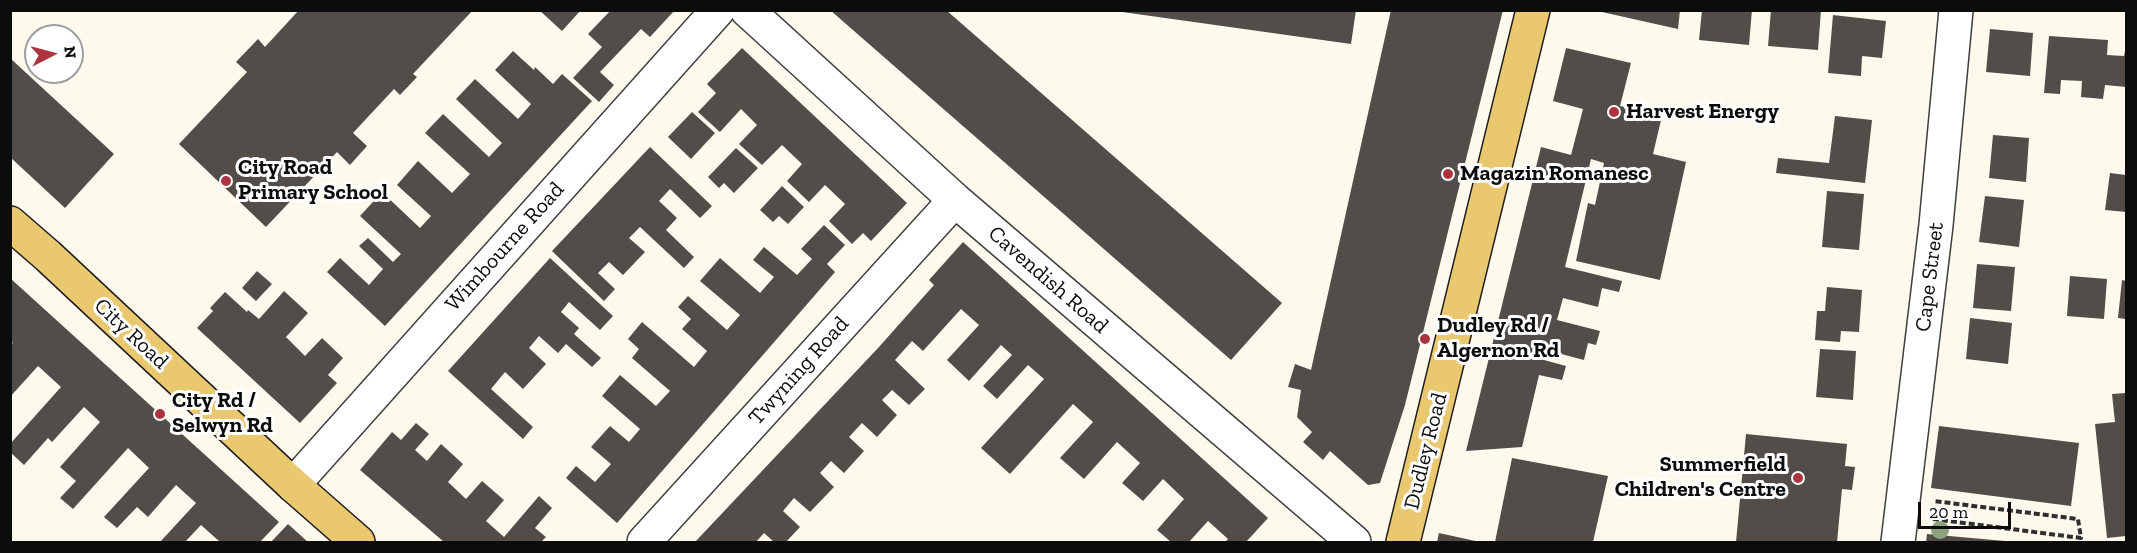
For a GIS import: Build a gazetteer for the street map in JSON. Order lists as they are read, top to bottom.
{
  "streets": {
    "main road": ["City Road", "Dudley Road"],
    "street": [
      "Wimbourne Road",
      "Cape Street",
      "Cavendish Road",
      "Twyning Road"
    ]
  },
  "crossings": [
    ["Wimbourne Road", "City Road"],
    ["Cavendish Road", "Twyning Road"]
  ],
  "places": [
    "Harvest Energy",
    "Magazin Romanesc",
    "City Road Primary School",
    "Dudley Rd / Algernon Rd",
    "City Rd / Selwyn Rd",
    "Summerfield Children's Centre"
  ],
  "scale_bar": "20 m",
  "north": "right"
}
